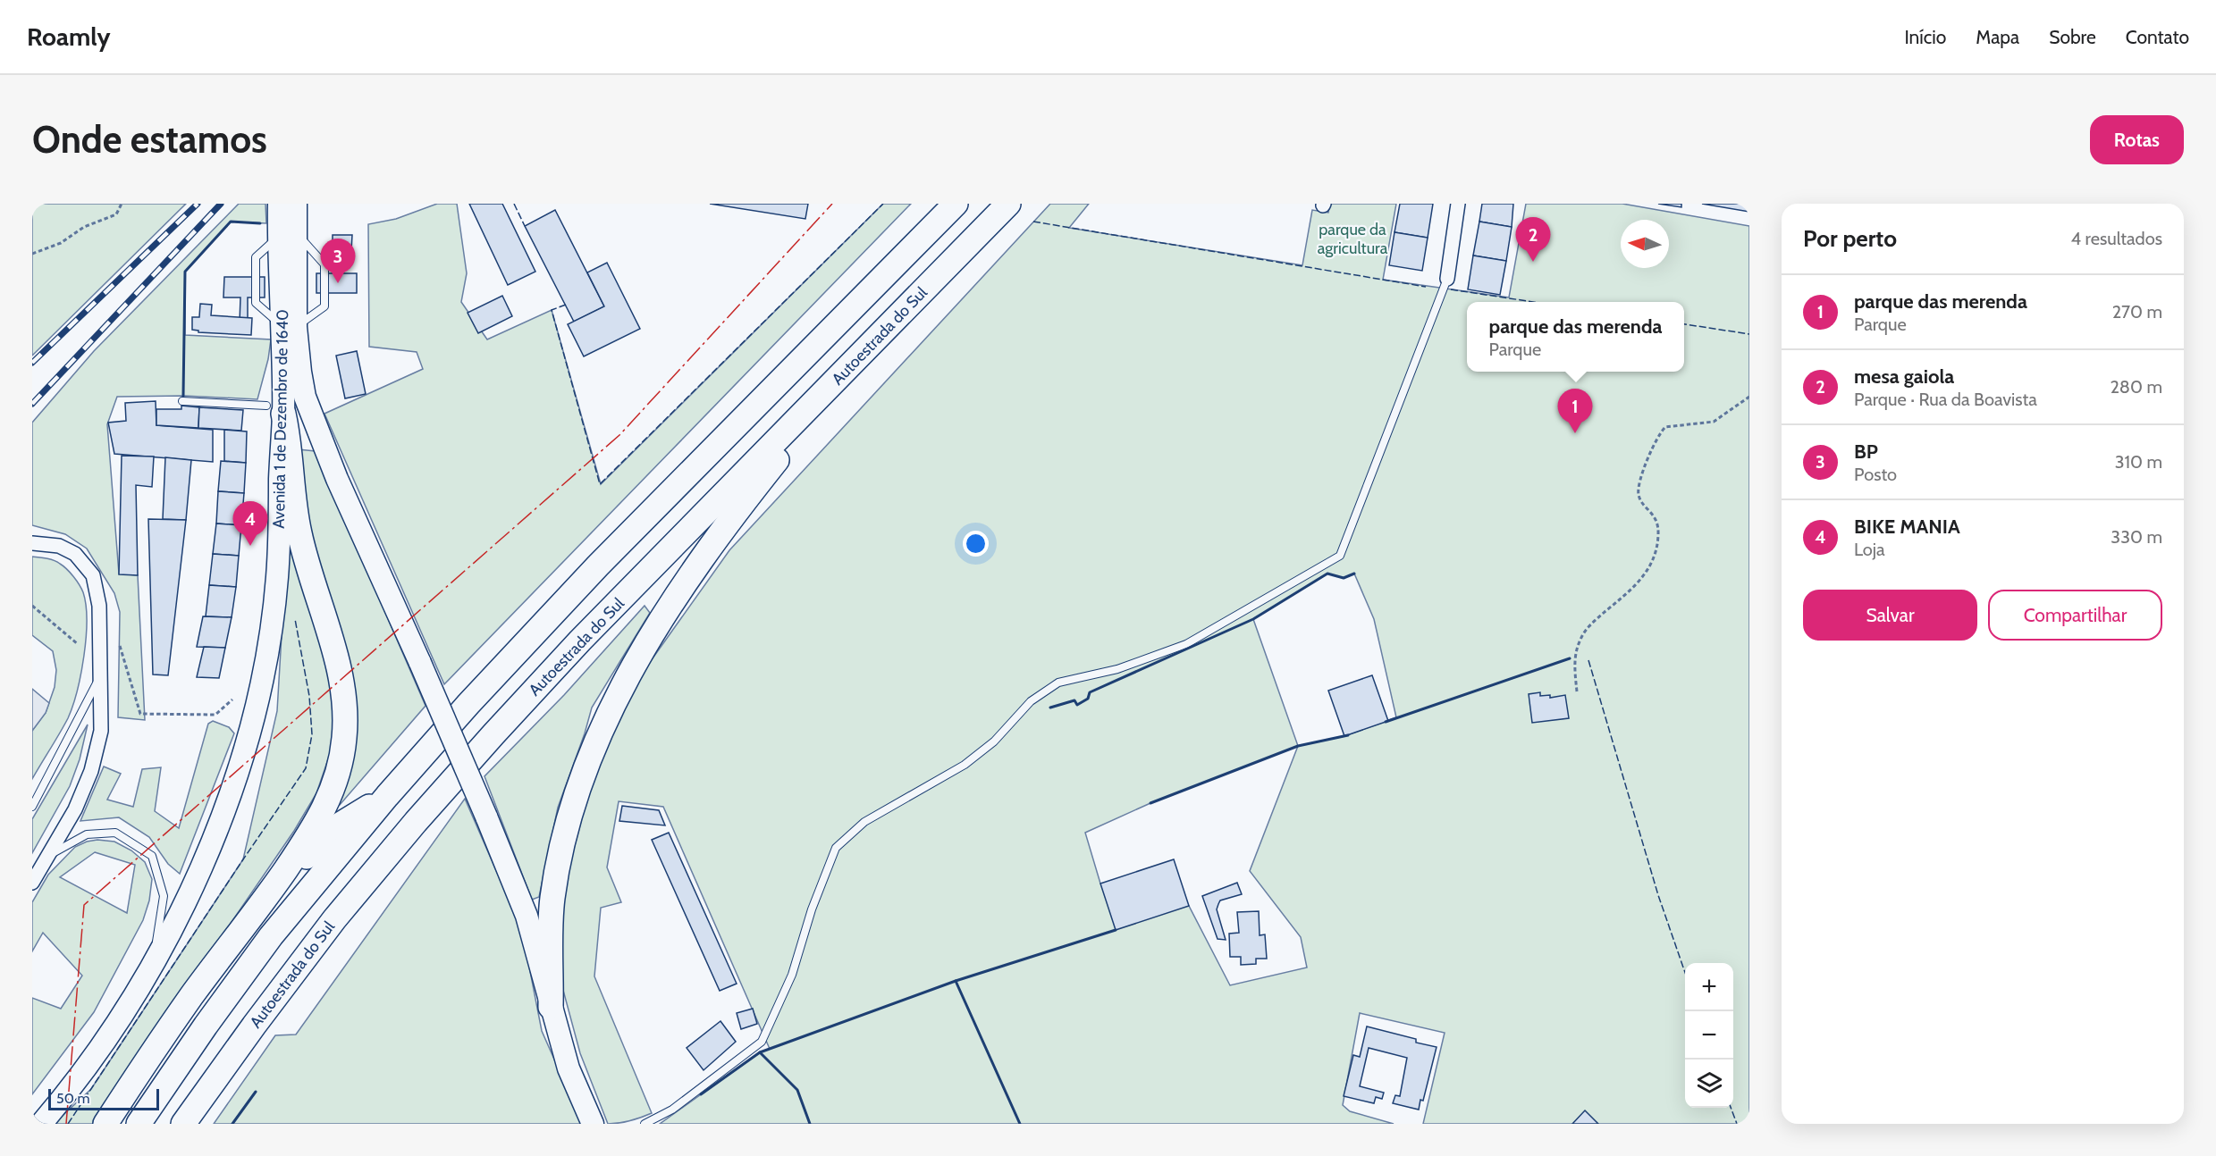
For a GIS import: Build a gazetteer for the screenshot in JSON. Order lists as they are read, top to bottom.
{
  "streets": {
    "highway": ["Autoestrada do Sul"],
    "main road": ["Avenida 1 de Dezembro de 1640"]
  },
  "parks": ["parque da agricultura"],
  "scale_bar": "50 m",
  "north": "left",
  "page": {
    "header": "Roamly",
    "nav": [
      "Início",
      "Mapa",
      "Sobre",
      "Contato"
    ],
    "buttons": [
      "Rotas",
      ["Salvar", "Compartilhar"]
    ],
    "title": "Onde estamos",
    "heading": ["Por perto", "4 resultados"],
    "pins": [
      "2",
      "3",
      "1",
      "4"
    ],
    "list": [
      {
        "mark": "1",
        "name": "parque das merenda",
        "note": "Parque",
        "value": "270 m"
      },
      {
        "mark": "2",
        "name": "mesa gaiola",
        "note": "Parque · Rua da Boavista",
        "value": "280 m"
      },
      {
        "mark": "3",
        "name": "BP",
        "note": "Posto",
        "value": "310 m"
      },
      {
        "mark": "4",
        "name": "BIKE MANIA",
        "note": "Loja",
        "value": "330 m"
      }
    ],
    "popup": ["parque das merenda", "Parque"],
    "map_buttons": ["+", "−"],
    "scale": "50 m"
  }
}
